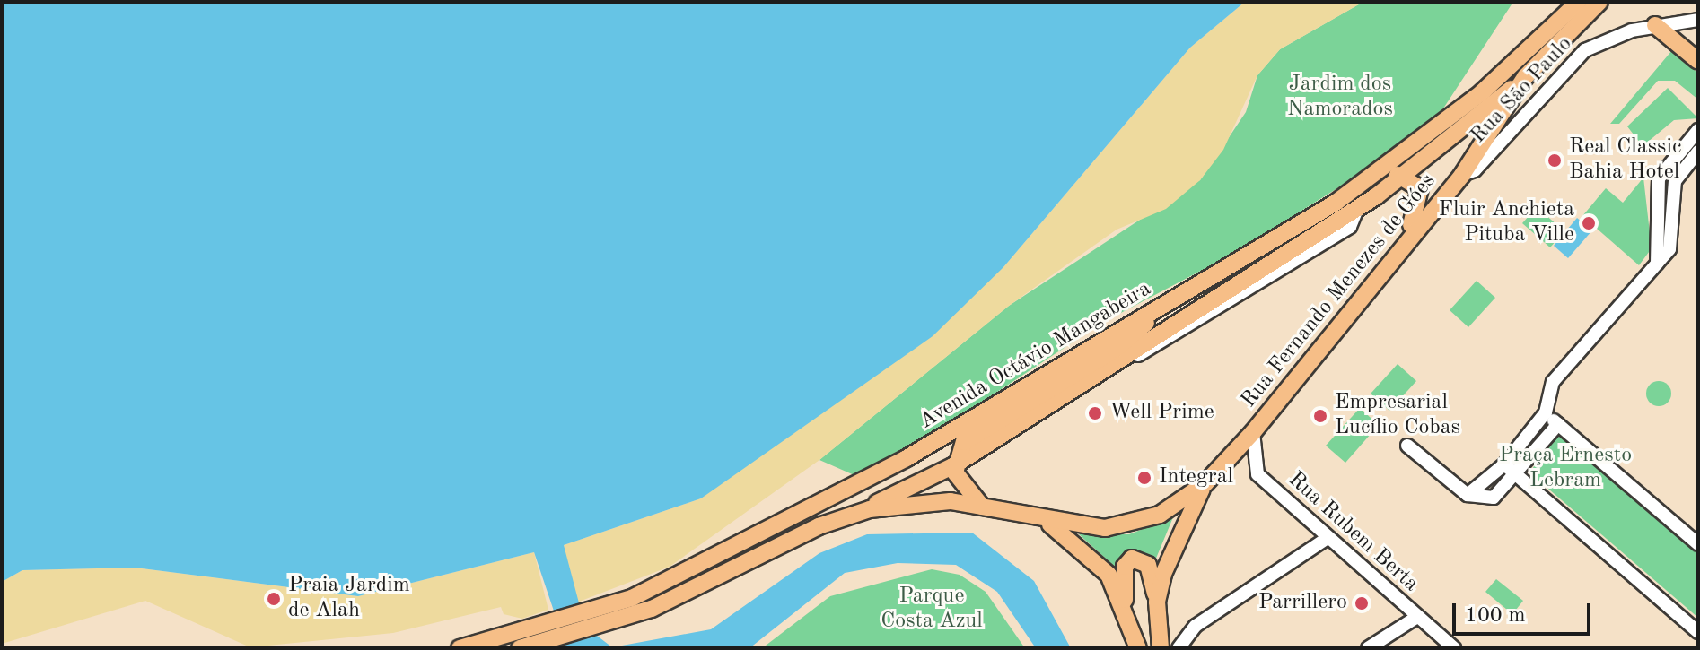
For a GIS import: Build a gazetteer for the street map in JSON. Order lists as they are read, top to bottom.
{
  "streets": {
    "main road": ["Rua Fernando Menezes de Góes", "Avenida Octávio Mangabeira"],
    "street": ["Rua São Paulo", "Rua Rubem Berta"]
  },
  "crossings": [
    ["Rua São Paulo", "Rua Fernando Menezes de Góes"],
    ["Rua Fernando Menezes de Góes", "Avenida Octávio Mangabeira"],
    ["Rua Fernando Menezes de Góes", "Rua Rubem Berta"]
  ],
  "parks": ["Jardim dos Namorados", "Praça Ernesto Lebram", "Parque Costa Azul"],
  "places": [
    "Real Classic Bahia Hotel",
    "Fluir Anchieta Pituba Ville",
    "Well Prime",
    "Empresarial Lucílio Cobas",
    "Integral",
    "Praia Jardim de Alah",
    "Parrillero"
  ],
  "scale_bar": "100 m"
}
